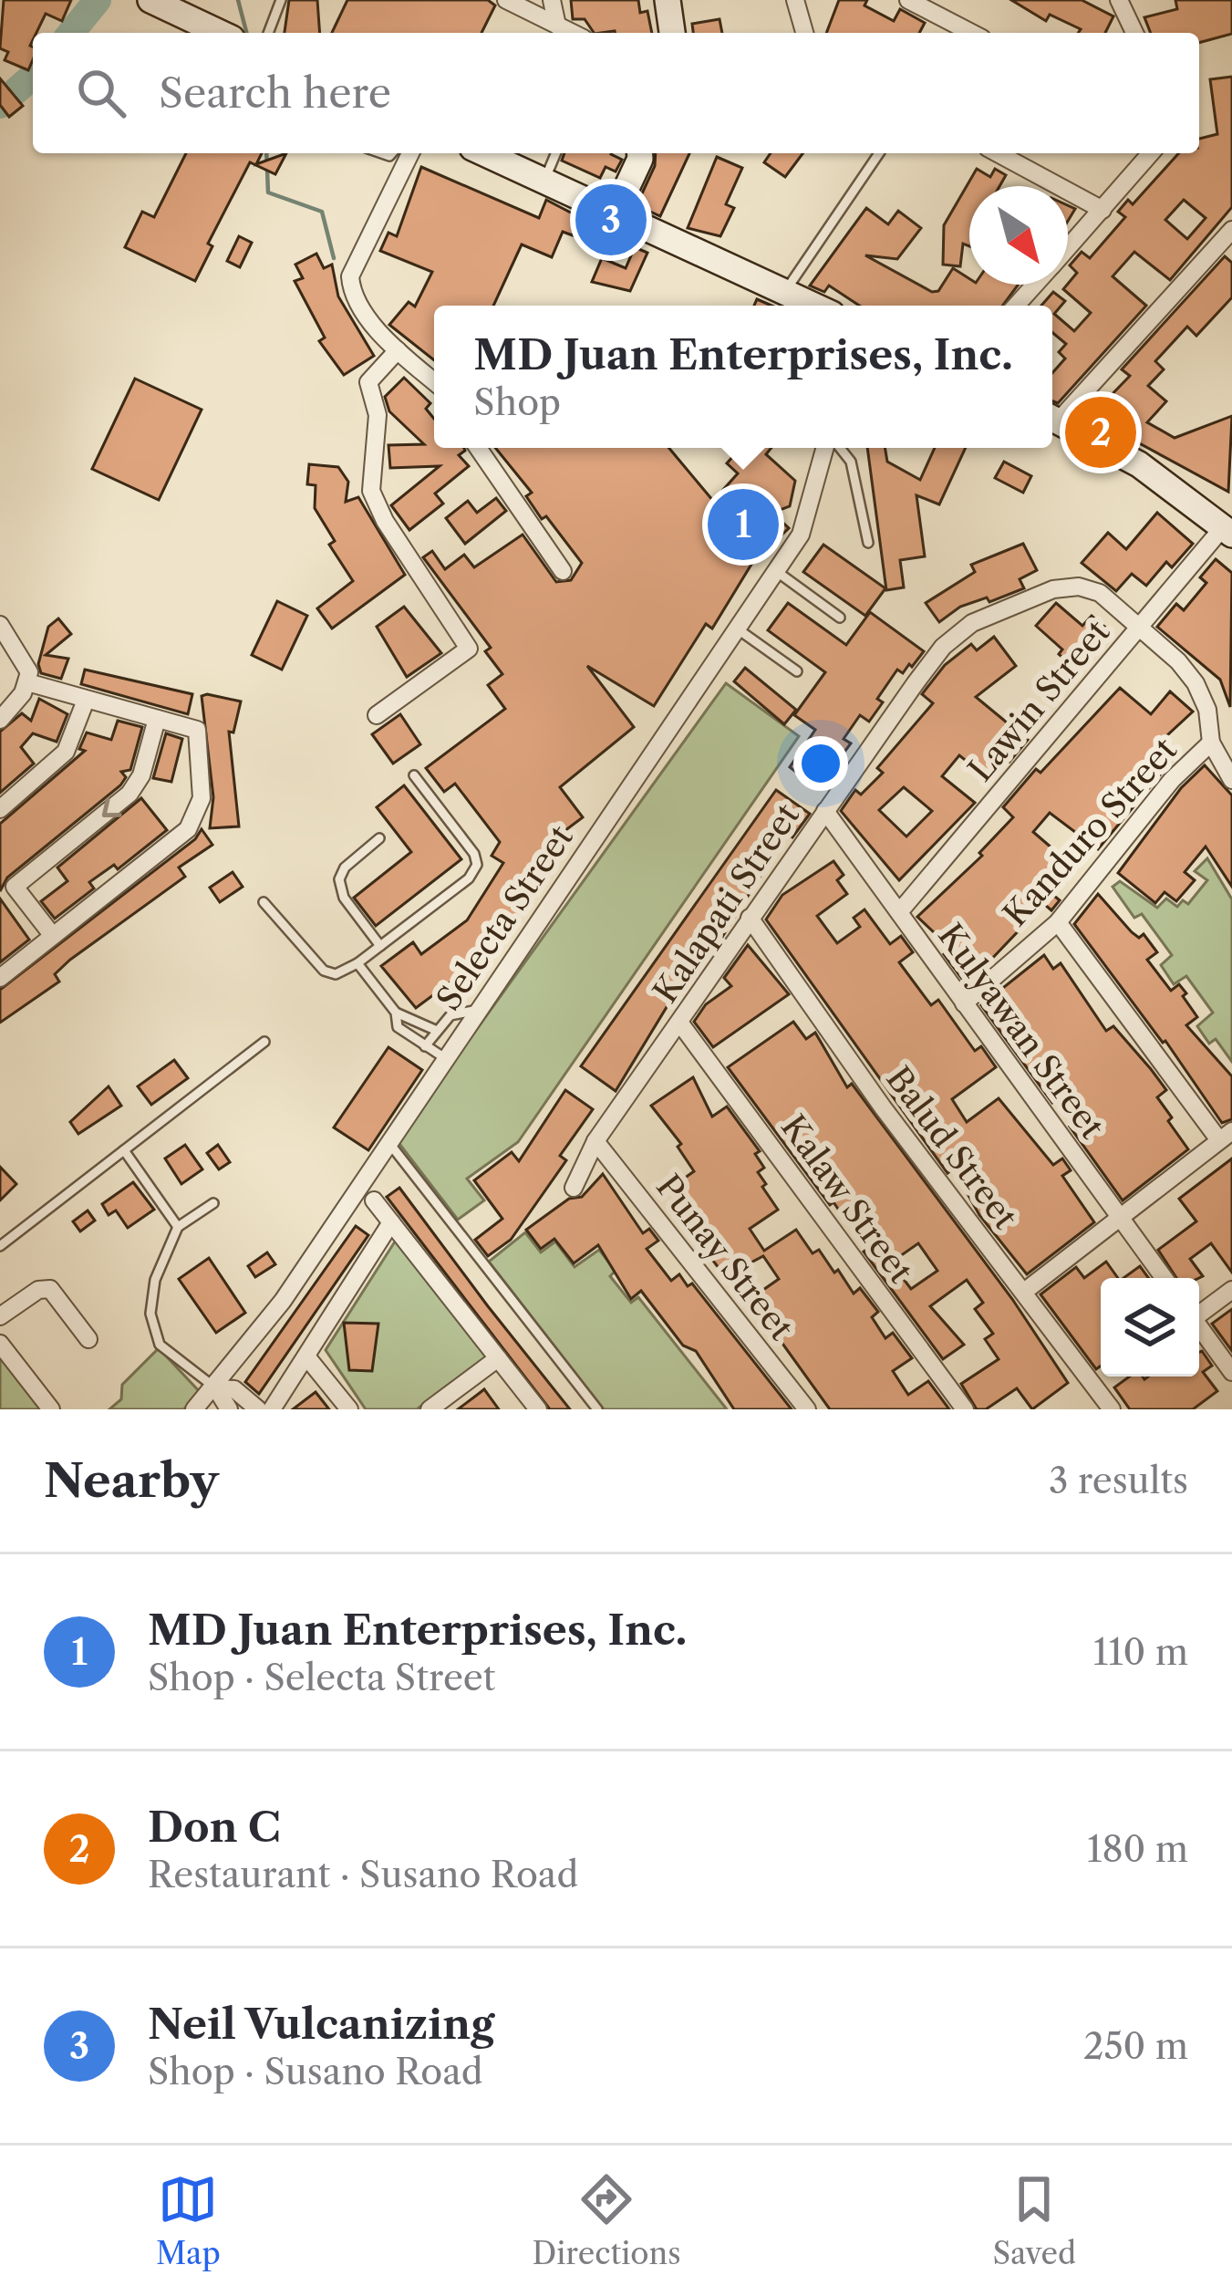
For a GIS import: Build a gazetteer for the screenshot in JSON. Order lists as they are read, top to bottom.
{
  "streets": {
    "street": [
      "Lawin Street",
      "Kanduro Street",
      "Kalapati Street",
      "Selecta Street",
      "Kulyawan Street",
      "Balud Street",
      "Kalaw Street",
      "Punay Street"
    ]
  },
  "crossings": [
    ["Lawin Street", "Kalapati Street"],
    ["Lawin Street", "Kulyawan Street"],
    ["Kanduro Street", "Kulyawan Street"],
    ["Kalapati Street", "Kulyawan Street"],
    ["Kalapati Street", "Balud Street"],
    ["Kalapati Street", "Kalaw Street"],
    ["Kalapati Street", "Punay Street"]
  ],
  "north": "bottom right",
  "page": {
    "search": "Search here",
    "pins": ["3", "2", "1"],
    "popup": ["MD Juan Enterprises, Inc.", "Shop"],
    "heading": ["Nearby", "3 results"],
    "list": [
      {
        "mark": "1",
        "name": "MD Juan Enterprises, Inc.",
        "note": "Shop · Selecta Street",
        "value": "110 m"
      },
      {
        "mark": "2",
        "name": "Don C",
        "note": "Restaurant · Susano Road",
        "value": "180 m"
      },
      {
        "mark": "3",
        "name": "Neil Vulcanizing",
        "note": "Shop · Susano Road",
        "value": "250 m"
      }
    ],
    "nav": ["Map", "Directions", "Saved"]
  }
}
